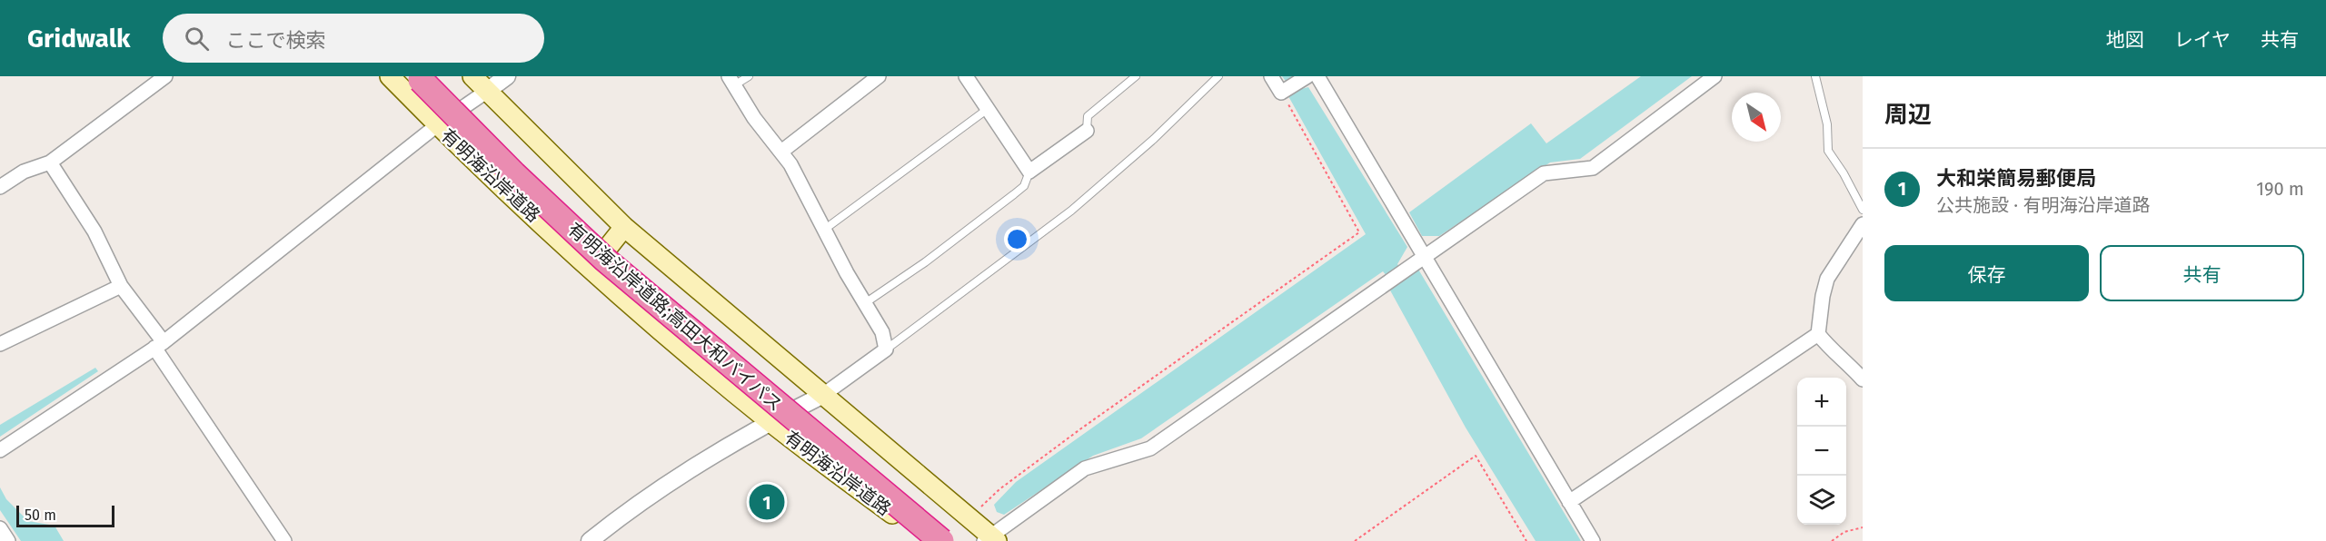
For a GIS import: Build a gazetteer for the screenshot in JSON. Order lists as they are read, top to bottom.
{
  "streets": {
    "highway": ["有明海沿岸道路;高田大和バイパス"],
    "main road": ["有明海沿岸道路"]
  },
  "scale_bar": "50 m",
  "north": "bottom right",
  "page": {
    "header": "Gridwalk",
    "search": "ここで検索",
    "nav": ["地図", "レイヤ", "共有"],
    "heading": "周辺",
    "list": [
      {
        "mark": "1",
        "name": "大和栄簡易郵便局",
        "note": "公共施設 · 有明海沿岸道路",
        "value": "190 m"
      }
    ],
    "buttons": ["保存", "共有"],
    "map_buttons": ["+", "−"],
    "pins": "1",
    "scale": "50 m"
  }
}
